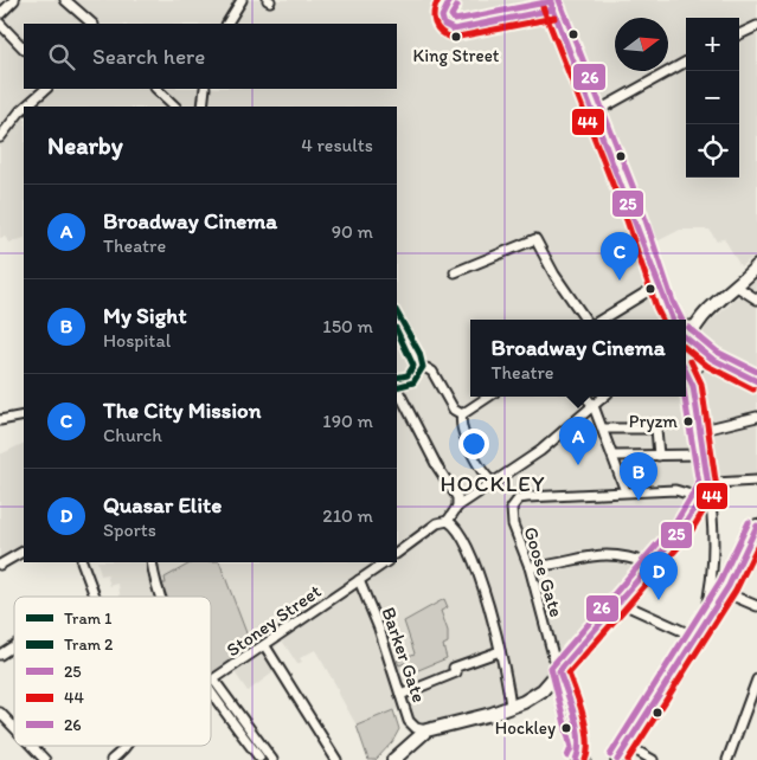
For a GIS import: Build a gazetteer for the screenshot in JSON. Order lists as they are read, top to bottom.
{
  "streets": {
    "street": ["Goose Gate", "Stoney Street", "Barker Gate"]
  },
  "crossings": [
    ["Stoney Street", "Barker Gate"]
  ],
  "districts": ["HOCKLEY"],
  "places": ["King Street", "Pryzm", "Hockley"],
  "lines": [
    "transit line 25",
    "transit line 44",
    "transit line 26",
    "tram line 1",
    "tram line 2"
  ],
  "legend": [
    "Tram 1",
    "Tram 2",
    "25",
    "44",
    "26"
  ],
  "north": "right",
  "page": {
    "map_buttons": ["+", "−"],
    "search": "Search here",
    "heading": ["Nearby", "4 results"],
    "list": [
      {
        "mark": "A",
        "name": "Broadway Cinema",
        "note": "Theatre",
        "value": "90 m"
      },
      {
        "mark": "B",
        "name": "My Sight",
        "note": "Hospital",
        "value": "150 m"
      },
      {
        "mark": "C",
        "name": "The City Mission",
        "note": "Church",
        "value": "190 m"
      },
      {
        "mark": "D",
        "name": "Quasar Elite",
        "note": "Sports",
        "value": "210 m"
      }
    ],
    "pins": [
      "C",
      "A",
      "B",
      "D"
    ],
    "popup": ["Broadway Cinema", "Theatre"]
  }
}
